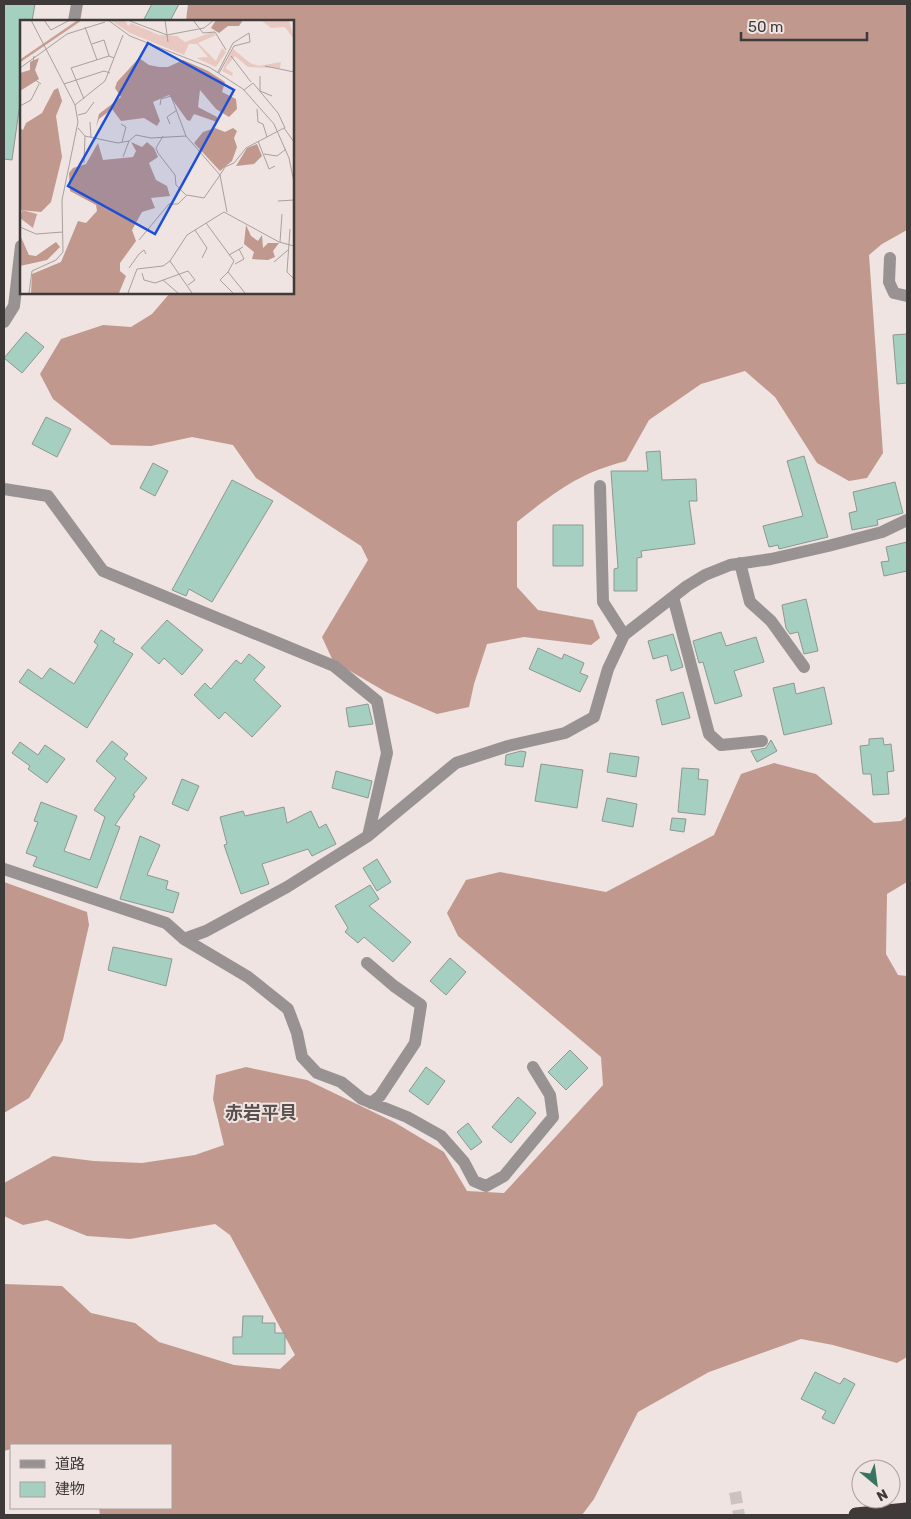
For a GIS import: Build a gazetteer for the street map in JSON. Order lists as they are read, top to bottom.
{
  "districts": ["赤岩平貝"],
  "legend": ["道路", "建物"],
  "scale_bar": "50 m",
  "north": "bottom right"
}
